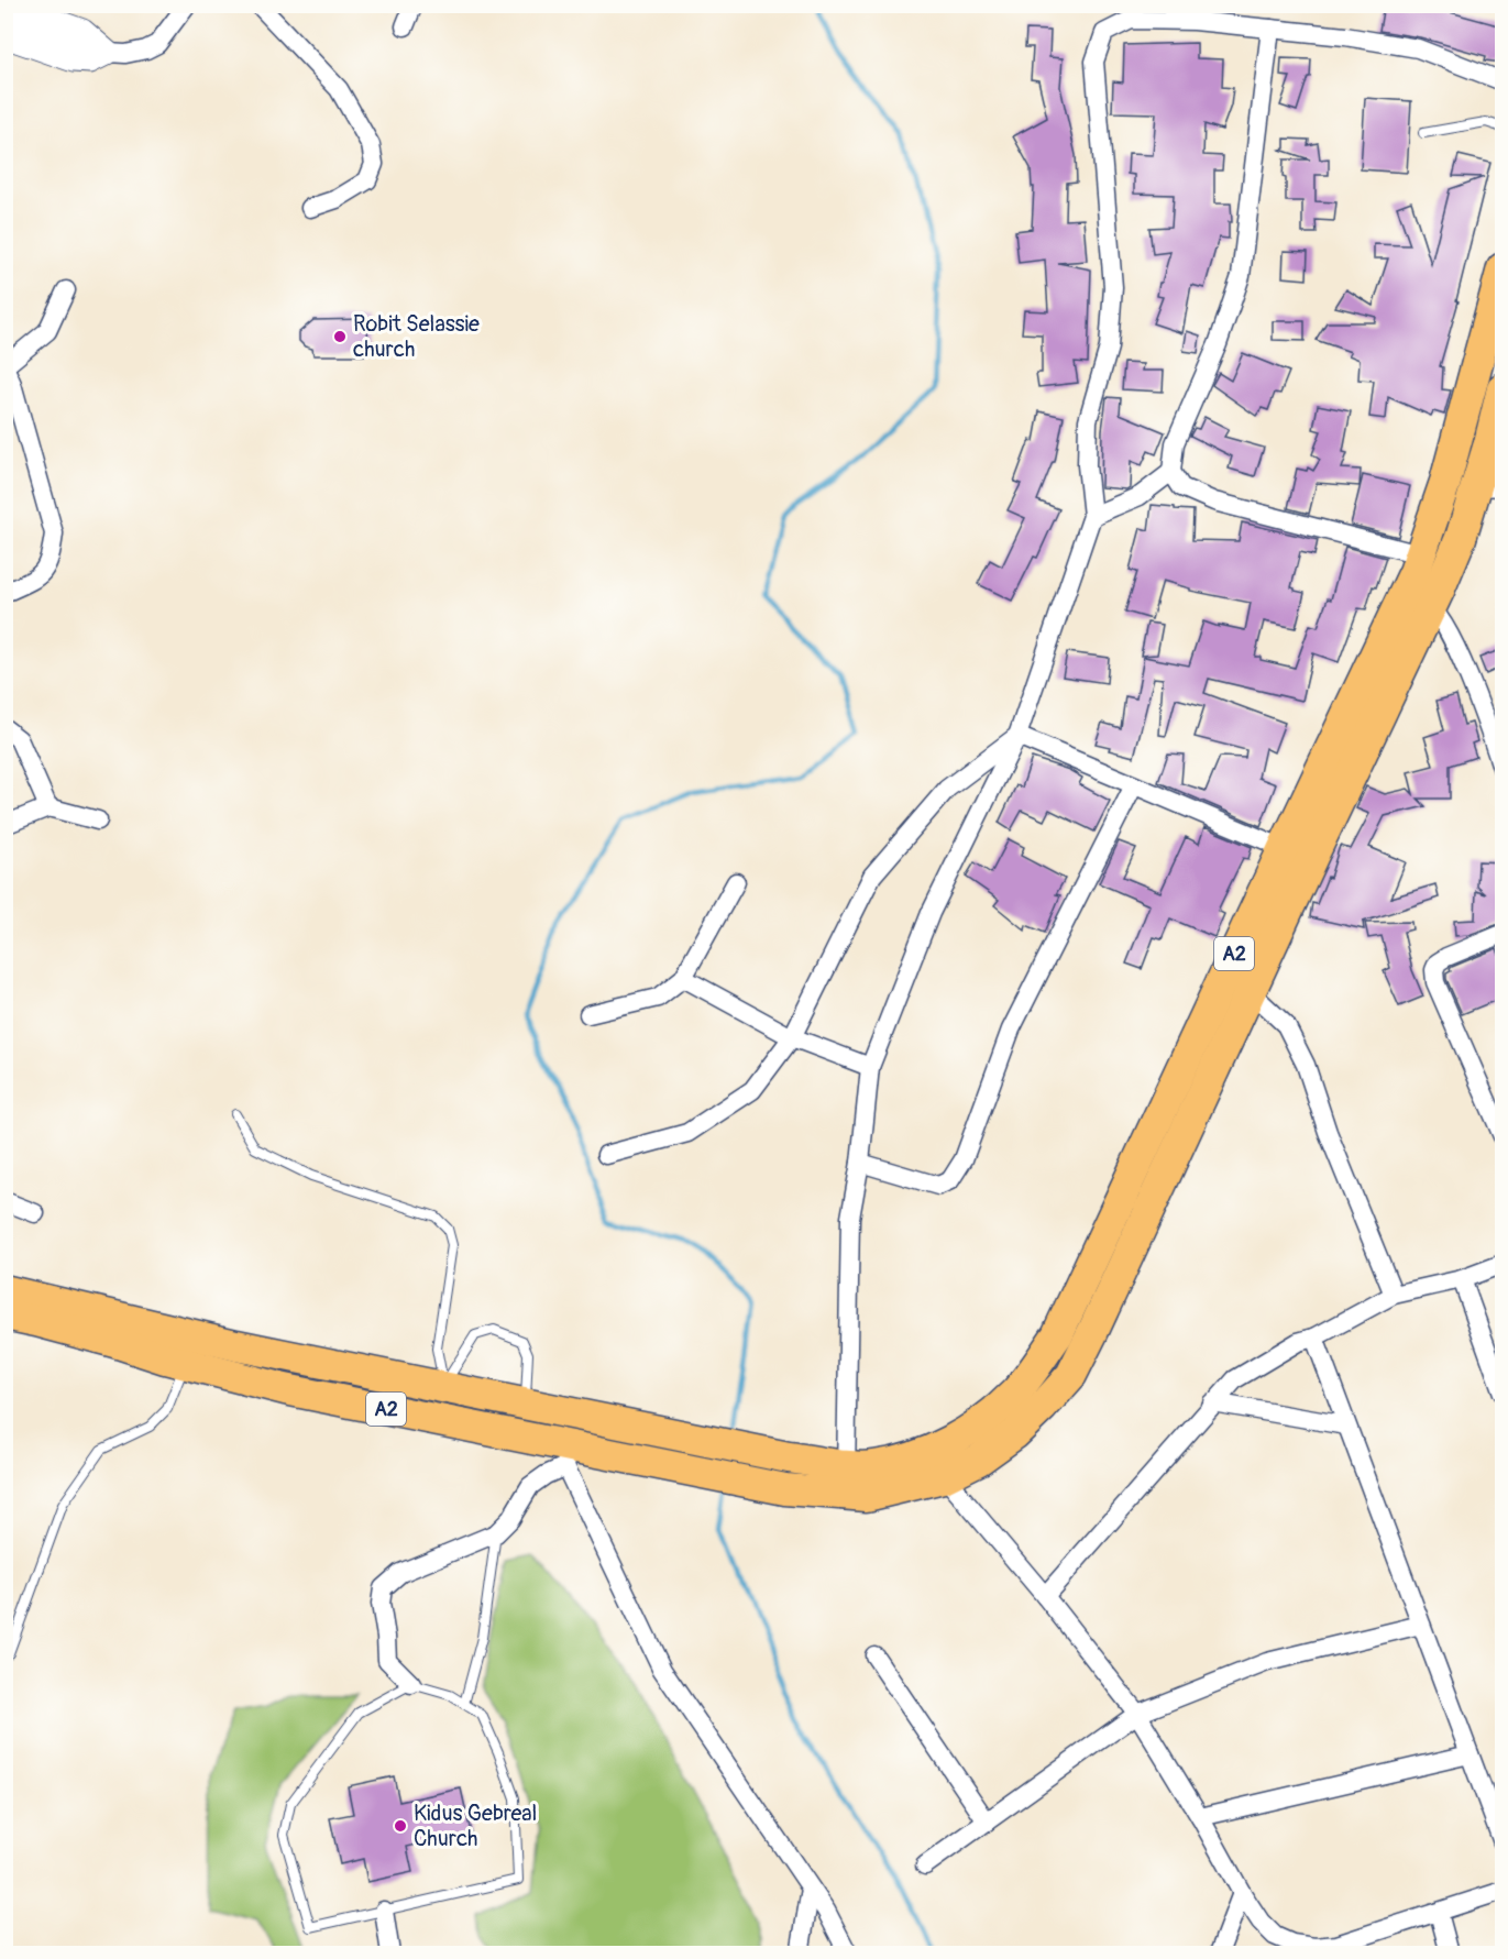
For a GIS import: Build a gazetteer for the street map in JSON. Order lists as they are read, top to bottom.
{
  "streets": {
    "highway": ["A2"]
  },
  "places": ["Robit Selassie church", "Kidus Gebreal Church"]
}
